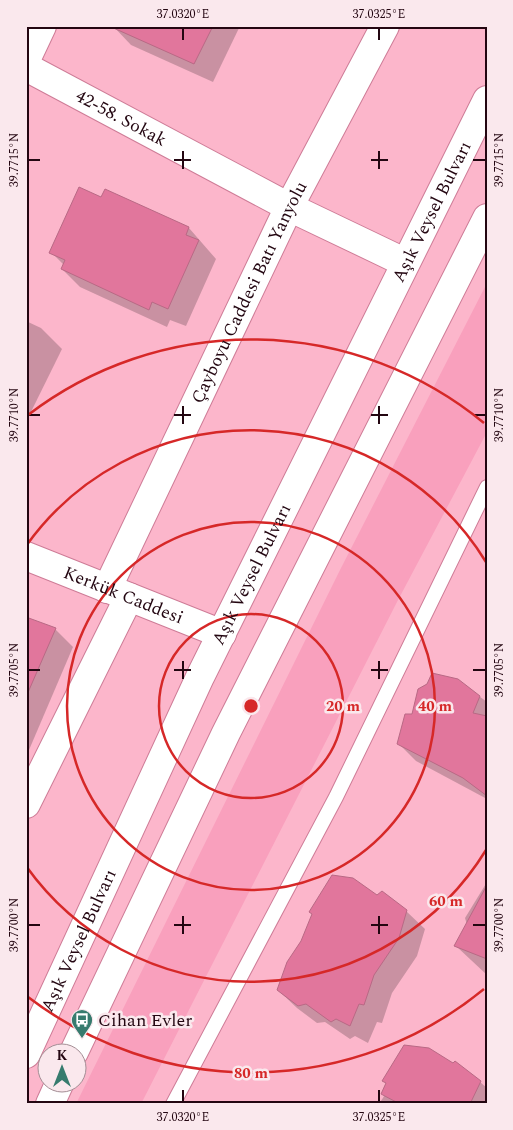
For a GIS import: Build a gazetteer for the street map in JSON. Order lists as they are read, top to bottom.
{
  "streets": {
    "street": [
      "42-58. Sokak",
      "Aşık Veysel Bulvarı",
      "Çayboyu Caddesi Batı Yanyolu",
      "Kerkük Caddesi"
    ]
  },
  "crossings": [
    ["42-58. Sokak", "Aşık Veysel Bulvarı"],
    ["42-58. Sokak", "Çayboyu Caddesi Batı Yanyolu"],
    ["Aşık Veysel Bulvarı", "Kerkük Caddesi"],
    ["Çayboyu Caddesi Batı Yanyolu", "Kerkük Caddesi"]
  ],
  "places": {
    "bus stop": ["Cihan Evler"]
  },
  "north": "top",
  "coordinates": [
    "37.0320°E",
    "37.0325°E",
    "39.7715°N",
    "39.7710°N",
    "39.7705°N",
    "39.7700°N"
  ],
  "rings": [
    "20 m",
    "40 m",
    "60 m",
    "80 m"
  ]
}
